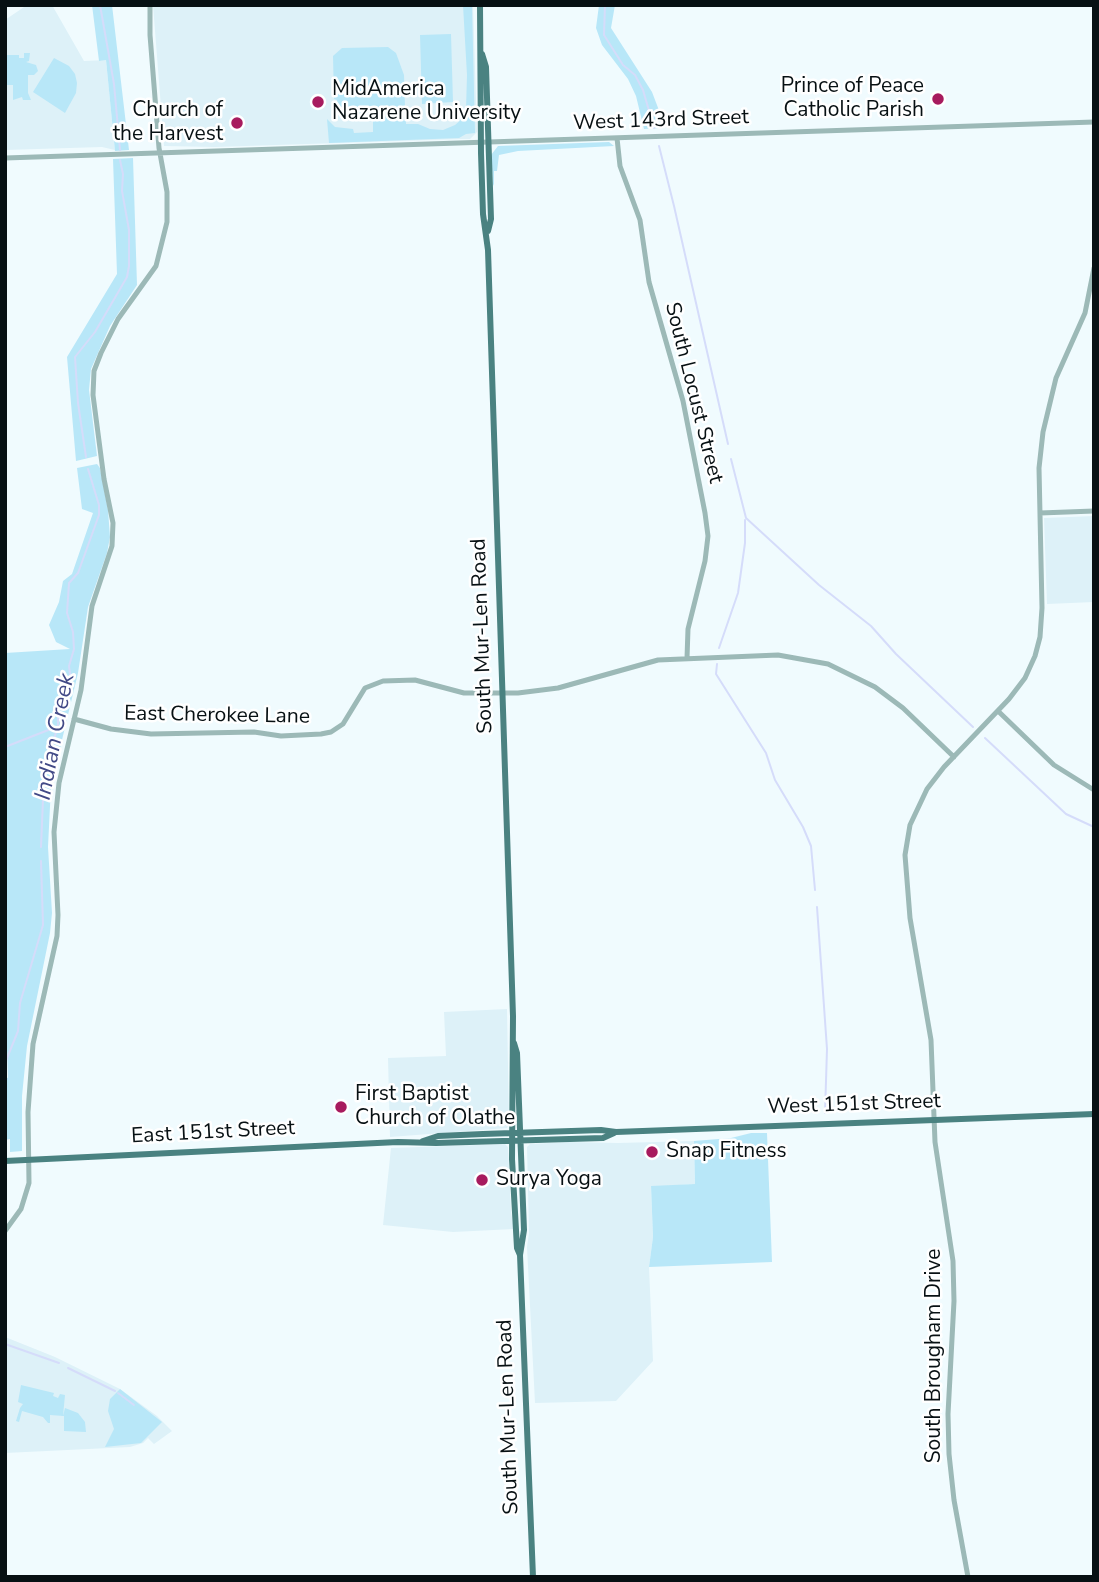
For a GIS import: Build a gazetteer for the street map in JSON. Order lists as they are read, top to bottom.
{
  "streets": {
    "main road": ["South Mur-Len Road", "West 151st Street", "East 151st Street"],
    "street": [
      "West 143rd Street",
      "South Locust Street",
      "East Cherokee Lane",
      "South Brougham Drive"
    ]
  },
  "crossings": [
    ["West 143rd Street", "South Locust Street"],
    ["West 143rd Street", "South Mur-Len Road"],
    ["South Locust Street", "East Cherokee Lane"],
    ["South Mur-Len Road", "East Cherokee Lane"],
    ["South Mur-Len Road", "West 151st Street"],
    ["South Mur-Len Road", "East 151st Street"],
    ["East Cherokee Lane", "South Brougham Drive"],
    ["West 151st Street", "East 151st Street"],
    ["West 151st Street", "South Brougham Drive"]
  ],
  "water": ["Indian Creek"],
  "places": [
    "Prince of Peace Catholic Parish",
    "MidAmerica Nazarene University",
    "Church of the Harvest",
    "First Baptist Church of Olathe",
    "Snap Fitness",
    "Surya Yoga"
  ]
}
